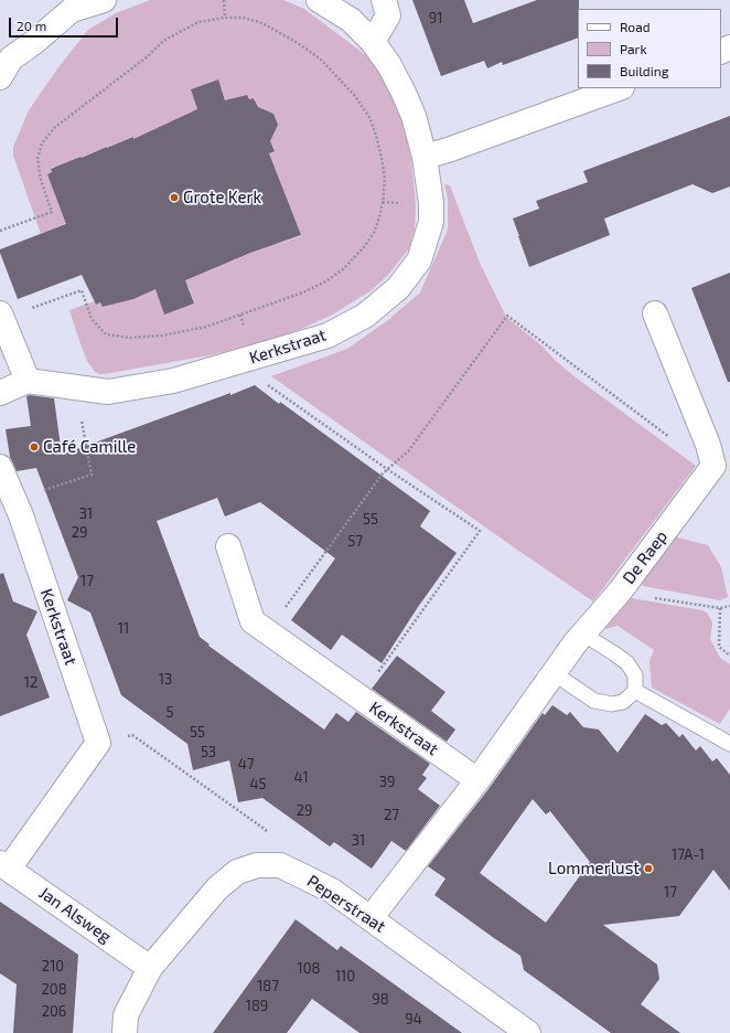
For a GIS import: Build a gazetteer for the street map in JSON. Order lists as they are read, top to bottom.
{
  "streets": {
    "street": [
      "Kerkstraat",
      "De Raep",
      "Peperstraat",
      "Jan Alsweg"
    ]
  },
  "crossings": [
    ["Kerkstraat", "De Raep"],
    ["Peperstraat", "Jan Alsweg"]
  ],
  "places": ["Grote Kerk", "Café Camille", "Lommerlust"],
  "house_numbers": [
    "91",
    "31",
    "55",
    "29",
    "57",
    "17",
    "11",
    "13",
    "12",
    "5",
    "55",
    "53",
    "47",
    "41",
    "39",
    "45",
    "29",
    "27",
    "31",
    "17A-1",
    "17",
    "210",
    "108",
    "110",
    "187",
    "208",
    "98",
    "189",
    "206",
    "94"
  ],
  "legend": ["Road", "Park", "Building"],
  "scale_bar": "20 m"
}
